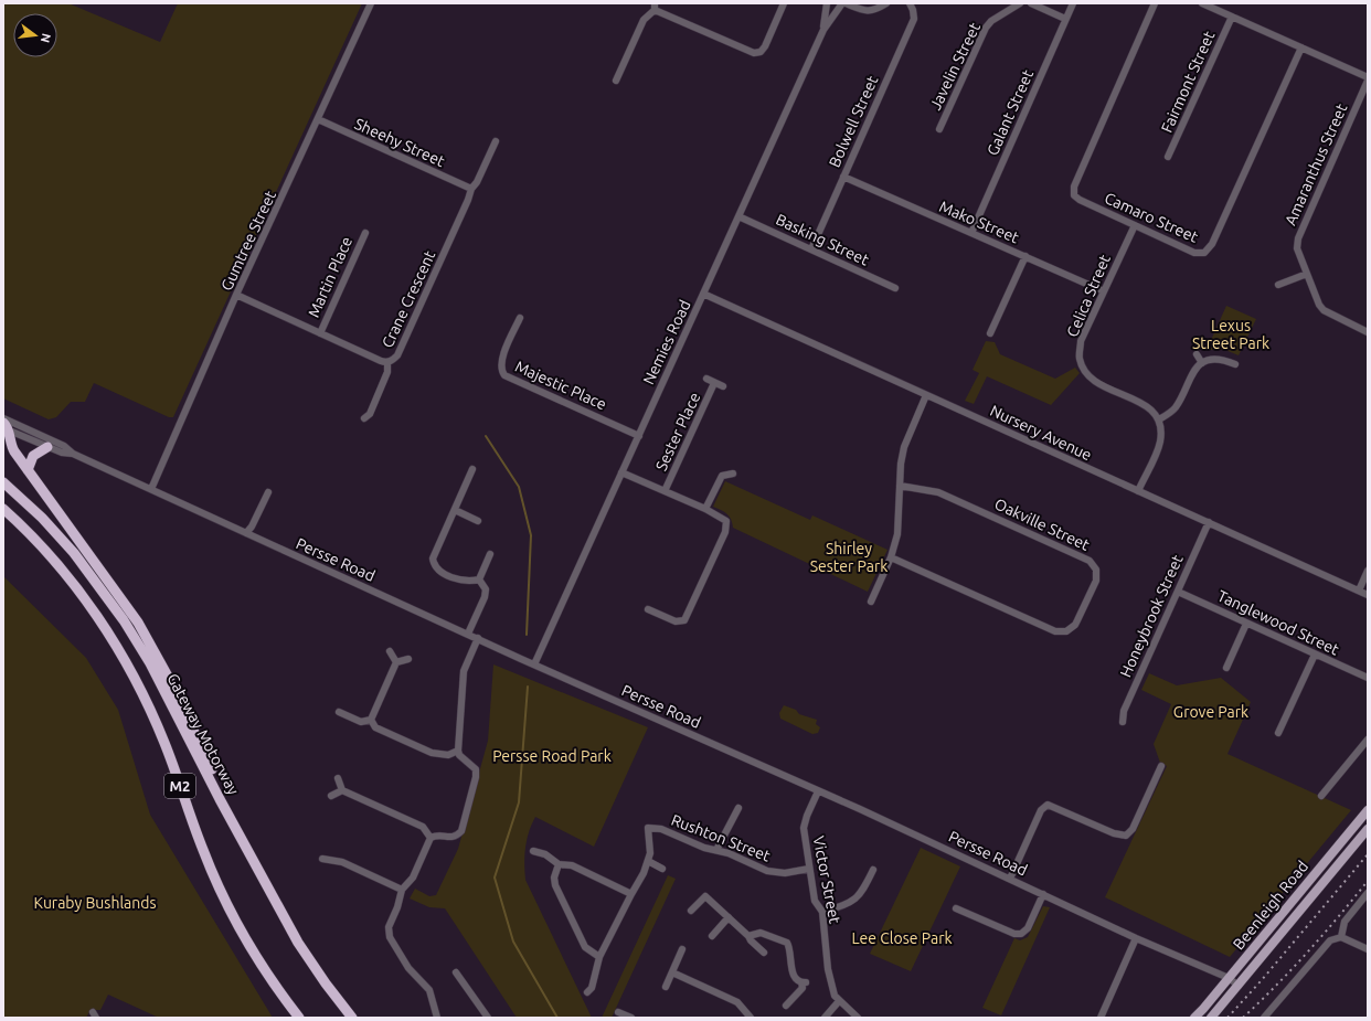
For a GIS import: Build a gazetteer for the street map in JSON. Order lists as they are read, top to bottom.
{
  "streets": {
    "highway": ["Gateway Motorway", "M2"],
    "main road": ["Beenleigh Road"],
    "street": [
      "Javelin Street",
      "Fairmont Street",
      "Galant Street",
      "Bolwell Street",
      "Sheehy Street",
      "Amaranthus Street",
      "Camaro Street",
      "Mako Street",
      "Basking Street",
      "Gumtree Street",
      "Martin Place",
      "Celica Street",
      "Crane Crescent",
      "Nemies Road",
      "Majestic Place",
      "Sester Place",
      "Nursery Avenue",
      "Oakville Street",
      "Persse Road",
      "Honeybrook Street",
      "Tanglewood Street",
      "Rushton Street",
      "Victor Street"
    ]
  },
  "crossings": [
    ["Galant Street", "Mako Street"],
    ["Bolwell Street", "Mako Street"],
    ["Bolwell Street", "Basking Street"],
    ["Sheehy Street", "Gumtree Street"],
    ["Sheehy Street", "Crane Crescent"],
    ["Camaro Street", "Celica Street"],
    ["Mako Street", "Celica Street"],
    ["Basking Street", "Nemies Road"],
    ["Gumtree Street", "Crane Crescent"],
    ["Gumtree Street", "Persse Road"],
    ["Martin Place", "Crane Crescent"],
    ["Nemies Road", "Majestic Place"],
    ["Nemies Road", "Nursery Avenue"],
    ["Nemies Road", "Persse Road"],
    ["Nursery Avenue", "Honeybrook Street"],
    ["Persse Road", "Victor Street"],
    ["Persse Road", "Beenleigh Road"],
    ["Honeybrook Street", "Tanglewood Street"],
    ["Rushton Street", "Victor Street"]
  ],
  "parks": [
    "Lexus Street Park",
    "Shirley Sester Park",
    "Grove Park",
    "Persse Road Park",
    "Kuraby Bushlands",
    "Lee Close Park"
  ],
  "north": "right"
}
